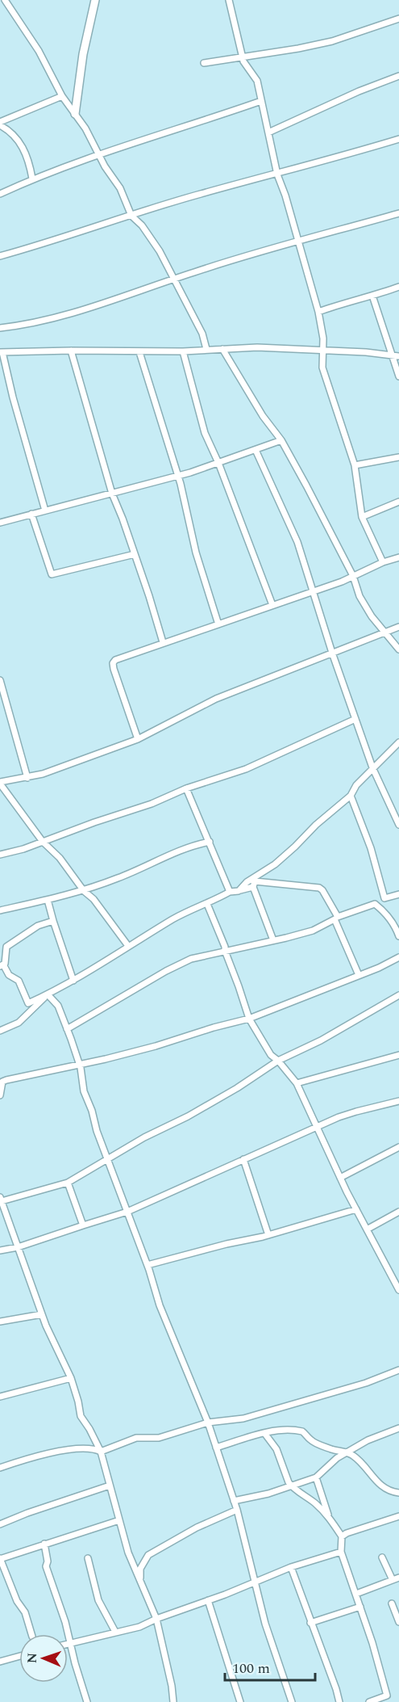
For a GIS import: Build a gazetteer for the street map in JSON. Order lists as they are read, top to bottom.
{
  "scale_bar": "100 m",
  "north": "left"
}
